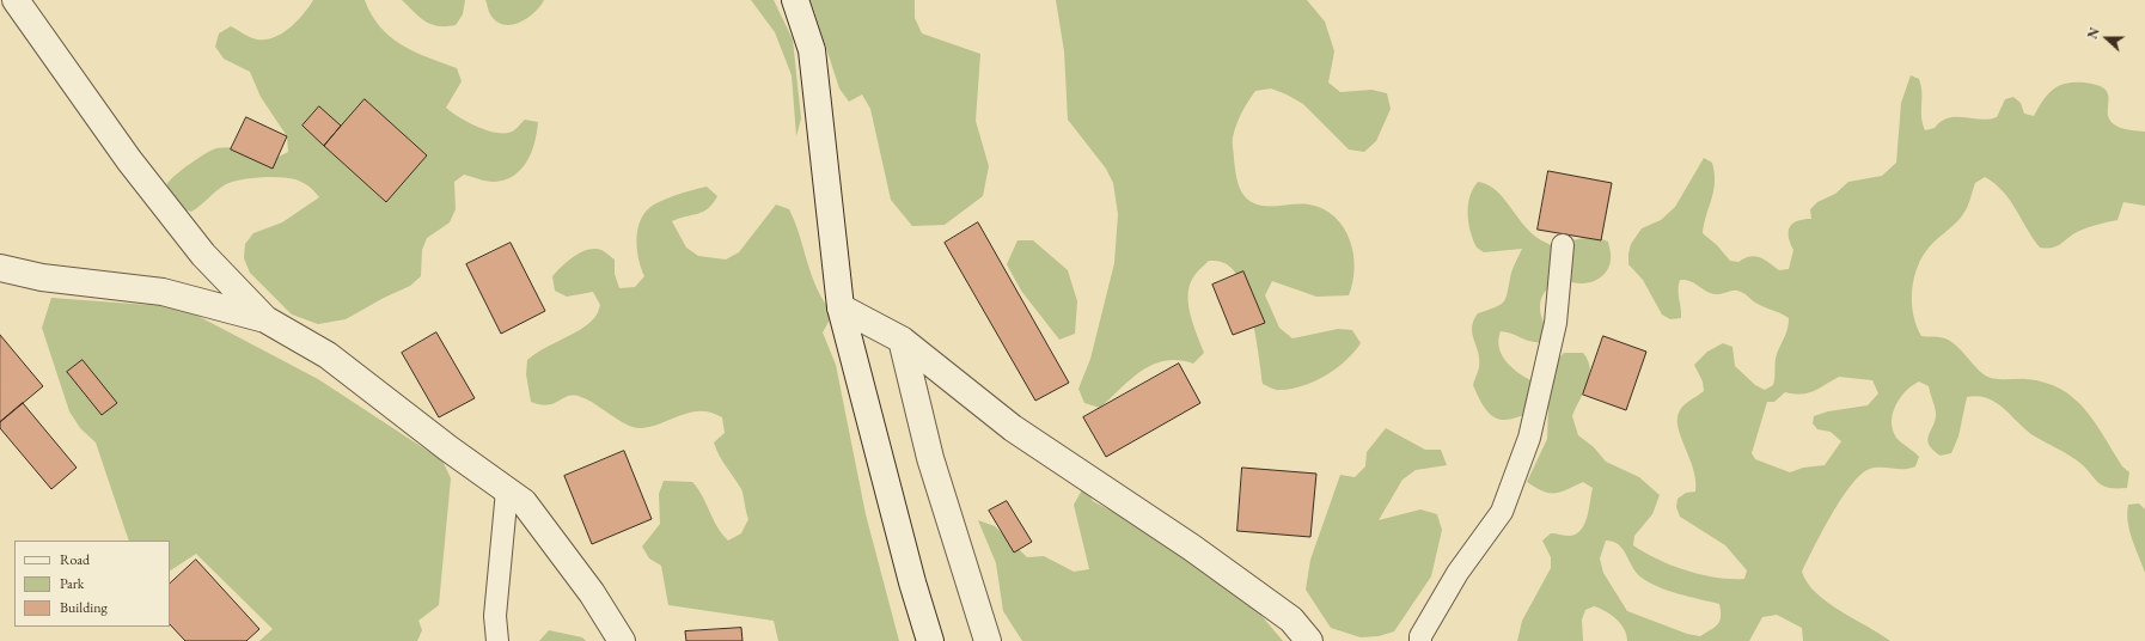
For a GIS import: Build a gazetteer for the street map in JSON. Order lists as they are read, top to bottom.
{
  "legend": ["Road", "Park", "Building"],
  "north": "left"
}
